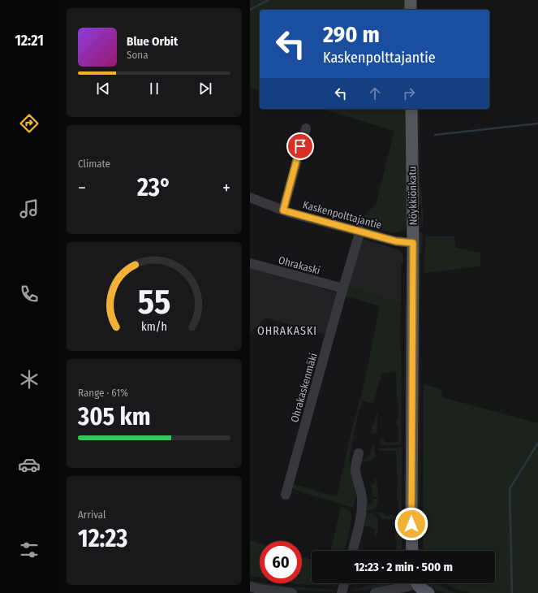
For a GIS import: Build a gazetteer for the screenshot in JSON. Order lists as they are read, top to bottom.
{
  "streets": {
    "main road": ["Nöykkiönkatu"],
    "street": ["Kaskenpolttajantie", "Ohrakaski", "Ohrakaskenmäki"]
  },
  "crossings": [
    ["Nöykkiönkatu", "Kaskenpolttajantie"],
    ["Kaskenpolttajantie", "Ohrakaskenmäki"],
    ["Ohrakaski", "Ohrakaskenmäki"]
  ],
  "districts": ["OHRAKASKI"],
  "page": {
    "tabs": "12:21",
    "turn": ["290 m", "Kaskenpolttajantie"],
    "song": ["Blue Orbit", "Sona"],
    "tile": [
      "Climate",
      ["Range · 61%", "305 km"],
      ["Arrival", "12:23"]
    ],
    "heat": ["−", "23°", "+"],
    "limit": "60",
    "trip": "12:23 · 2 min · 500 m",
    "gauge": ["55", "km/h"]
  }
}
